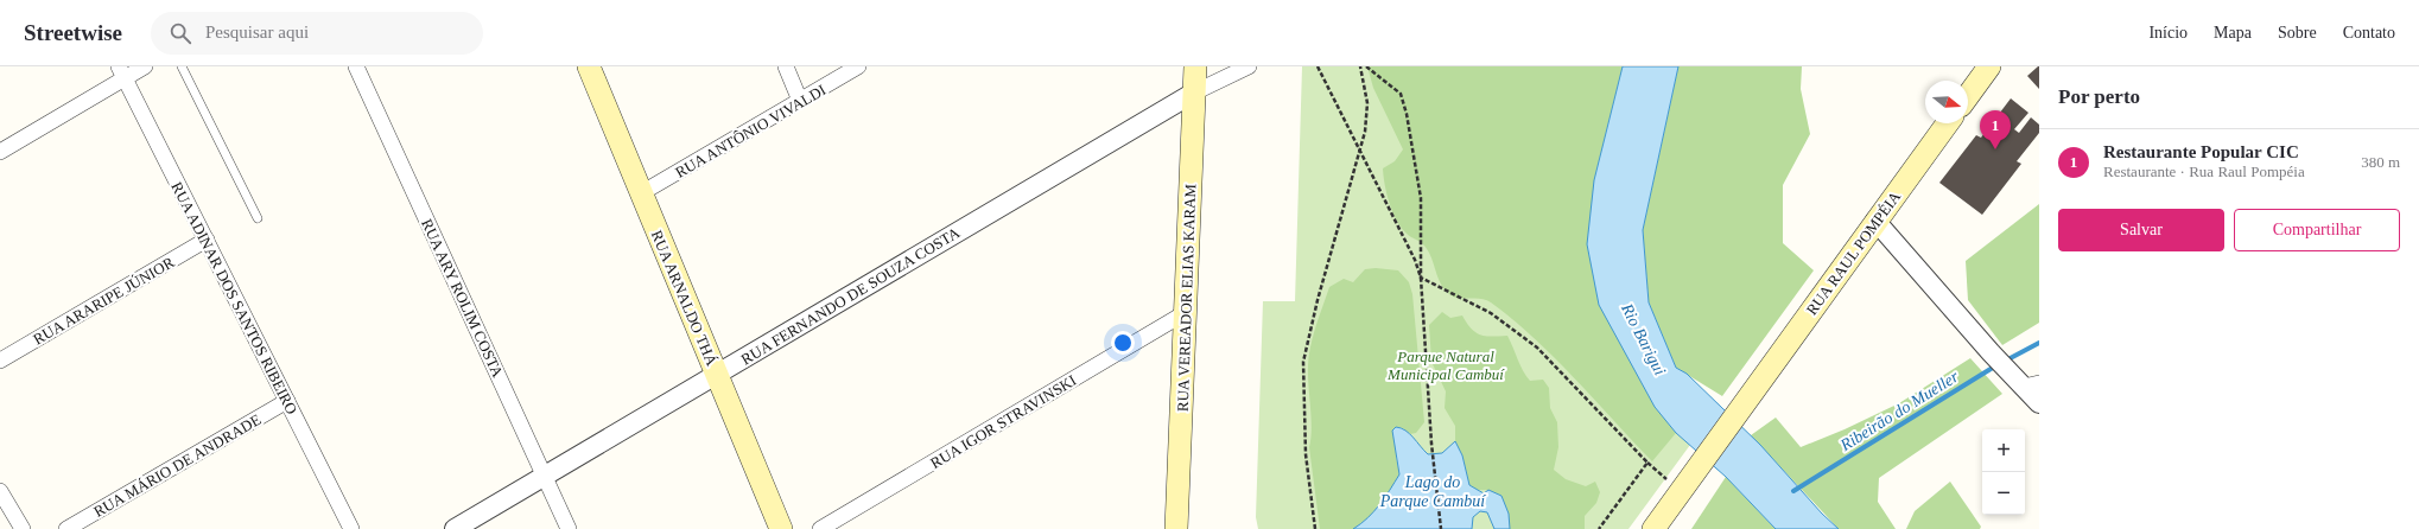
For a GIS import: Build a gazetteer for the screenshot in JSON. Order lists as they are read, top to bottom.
{
  "streets": {
    "main road": ["RUA RAUL POMPÉIA", "RUA ARNALDO THÁ", "RUA VEREADOR ELIAS KARAM"],
    "street": [
      "RUA ANTÔNIO VIVALDI",
      "RUA FERNANDO DE SOUZA COSTA",
      "RUA ADINAR DOS SANTOS RIBEIRO",
      "RUA ARY ROLIM COSTA",
      "RUA ARARIPE JÚNIOR",
      "RUA IGOR STRAVINSKI",
      "RUA MÁRIO DE ANDRADE"
    ]
  },
  "crossings": [
    ["RUA ANTÔNIO VIVALDI", "RUA ARNALDO THÁ"],
    ["RUA FERNANDO DE SOUZA COSTA", "RUA ARY ROLIM COSTA"],
    ["RUA FERNANDO DE SOUZA COSTA", "RUA ARNALDO THÁ"],
    ["RUA FERNANDO DE SOUZA COSTA", "RUA VEREADOR ELIAS KARAM"],
    ["RUA ADINAR DOS SANTOS RIBEIRO", "RUA ARARIPE JÚNIOR"],
    ["RUA ADINAR DOS SANTOS RIBEIRO", "RUA MÁRIO DE ANDRADE"],
    ["RUA VEREADOR ELIAS KARAM", "RUA IGOR STRAVINSKI"]
  ],
  "water": ["Rio Barigui", "Ribeirão do Mueller", "Lago do Parque Cambuí"],
  "parks": ["Parque Natural Municipal Cambuí"],
  "north": "right",
  "page": {
    "header": "Streetwise",
    "search": "Pesquisar aqui",
    "nav": [
      "Início",
      "Mapa",
      "Sobre",
      "Contato"
    ],
    "heading": "Por perto",
    "pins": "1",
    "list": [
      {
        "mark": "1",
        "name": "Restaurante Popular CIC",
        "note": "Restaurante · Rua Raul Pompéia",
        "value": "380 m"
      }
    ],
    "buttons": ["Salvar", "Compartilhar"],
    "map_buttons": ["+", "−"]
  }
}
